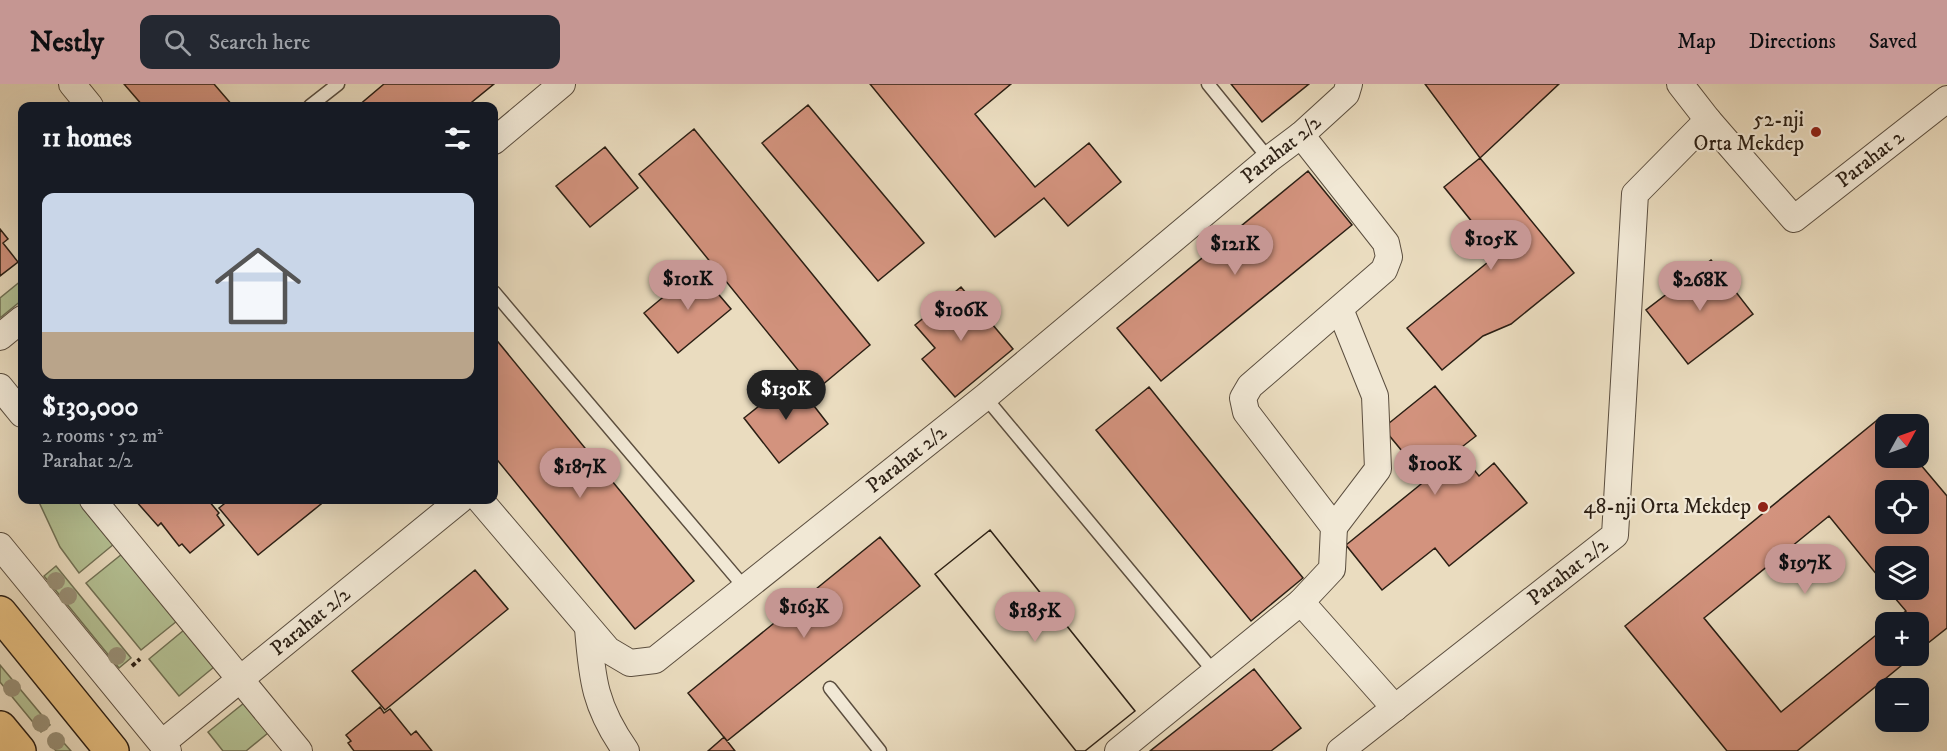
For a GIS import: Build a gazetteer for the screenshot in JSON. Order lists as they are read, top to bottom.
{
  "streets": {
    "street": ["Parahat 2/2", "Parahat 2"]
  },
  "crossings": [
    ["Parahat 2/2", "Parahat 2"]
  ],
  "places": ["52-nji Orta Mekdep", "48-nji Orta Mekdep"],
  "north": "top right",
  "page": {
    "header": "Nestly",
    "search": "Search here",
    "nav": ["Map", "Directions", "Saved"],
    "heading": "11 homes",
    "list": [
      {
        "name": "$130,000",
        "note": "2 rooms · 52 m² · Parahat 2/2"
      }
    ],
    "price": [
      "$105K",
      "$121K",
      "$101K",
      "$268K",
      "$106K",
      "$130K",
      "$100K",
      "$187K",
      "$197K",
      "$163K",
      "$185K"
    ],
    "map_buttons": ["+", "−"]
  }
}
